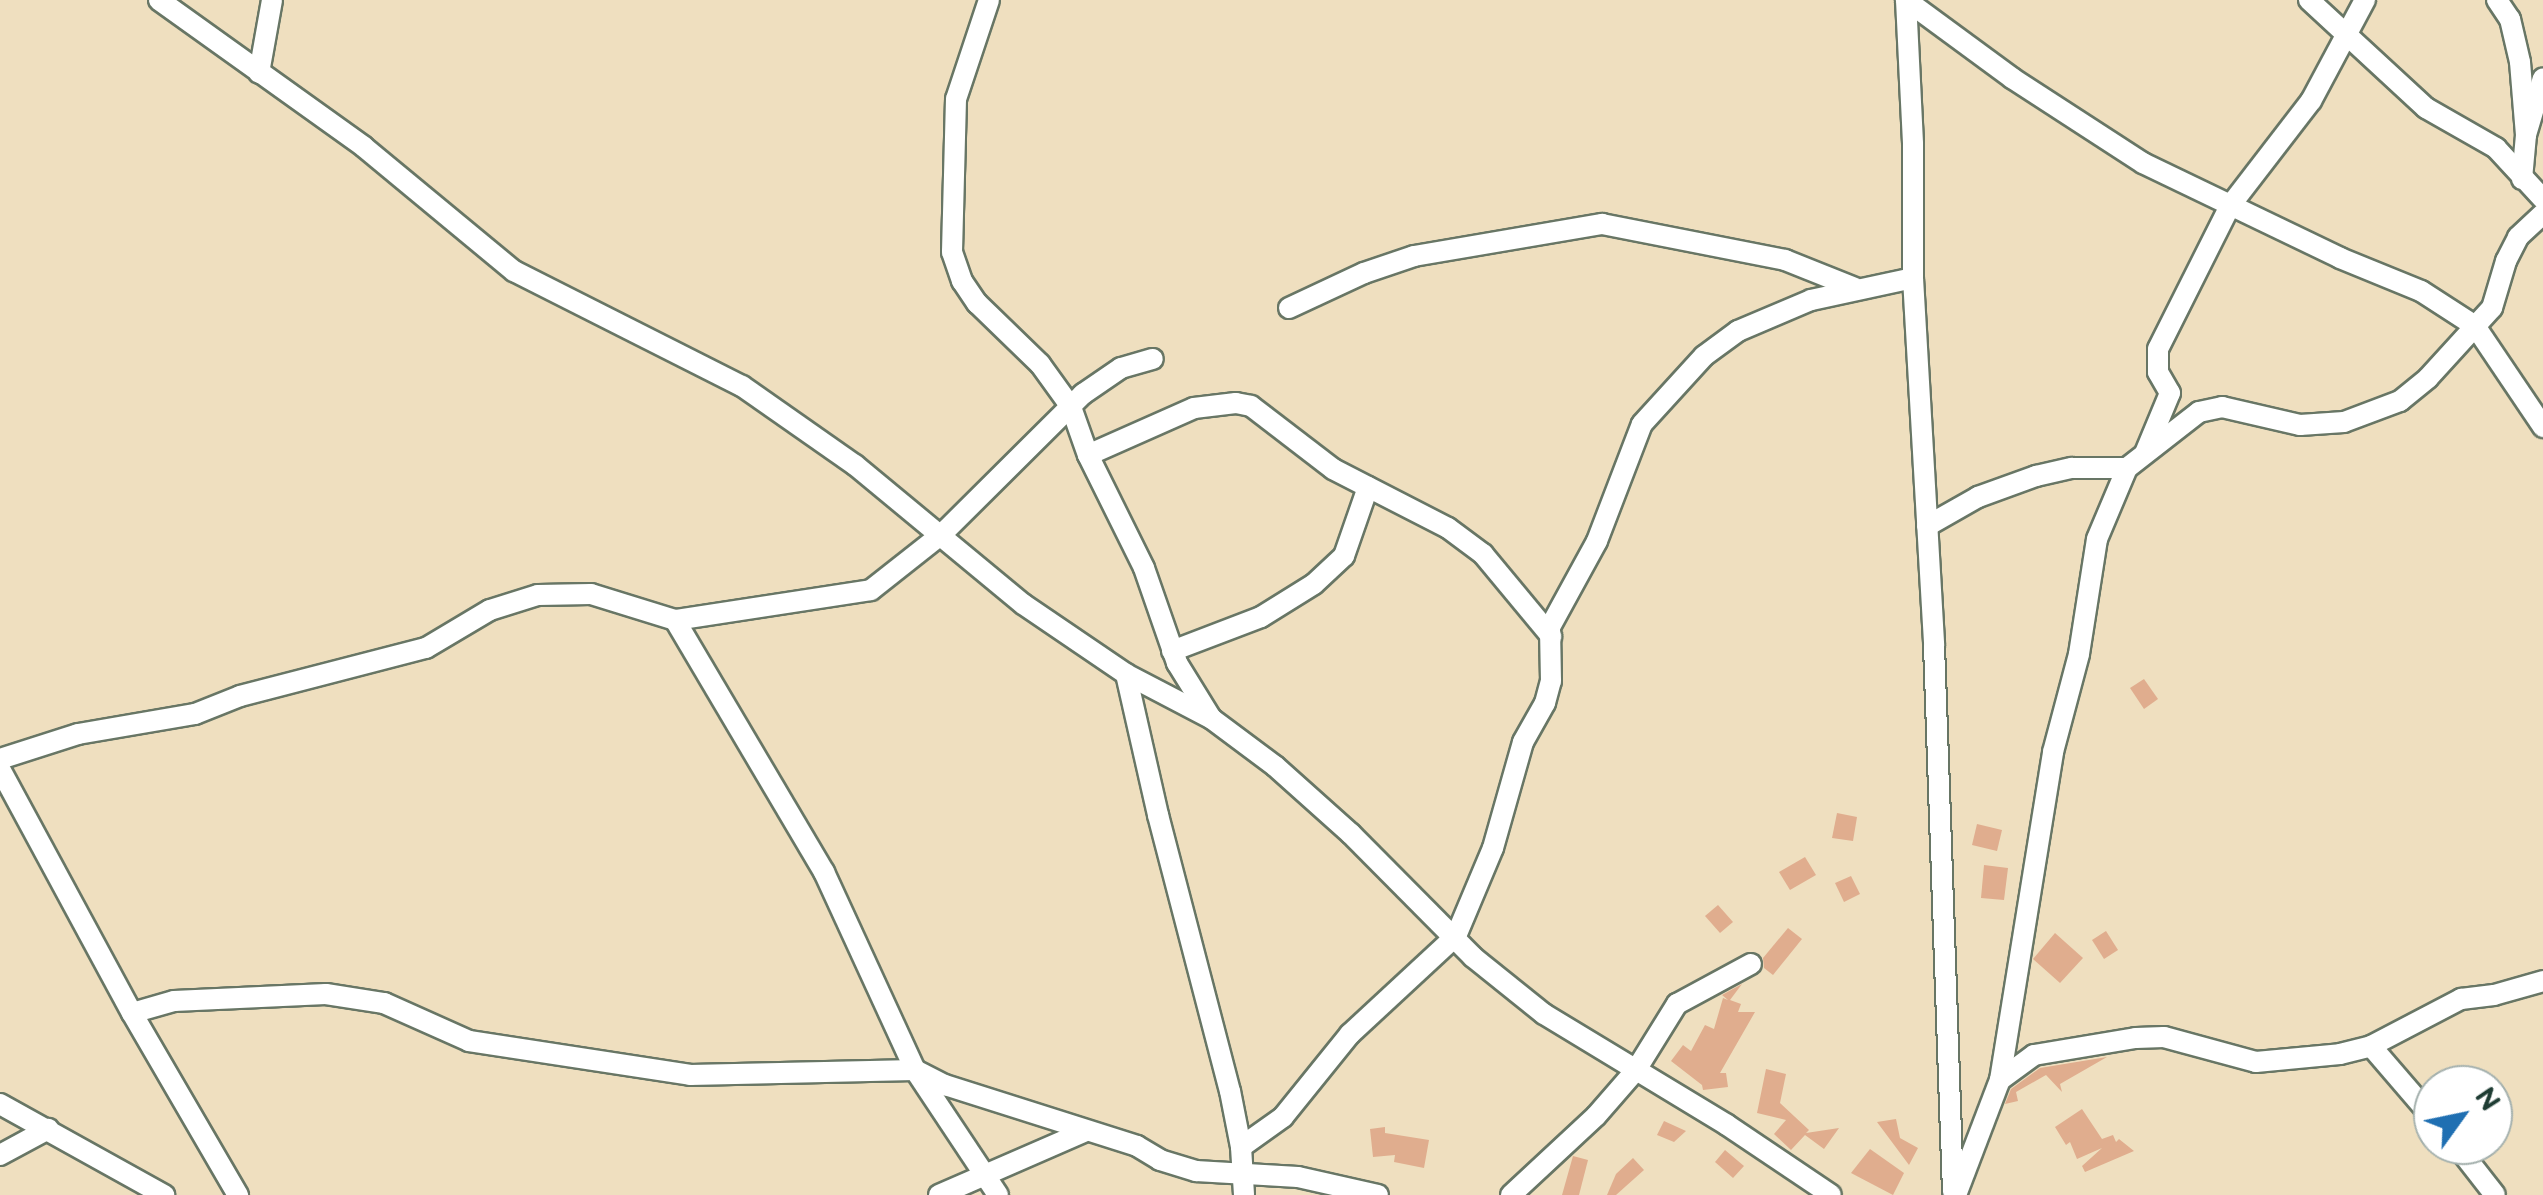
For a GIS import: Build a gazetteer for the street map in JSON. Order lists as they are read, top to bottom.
{
  "north": "top right"
}
